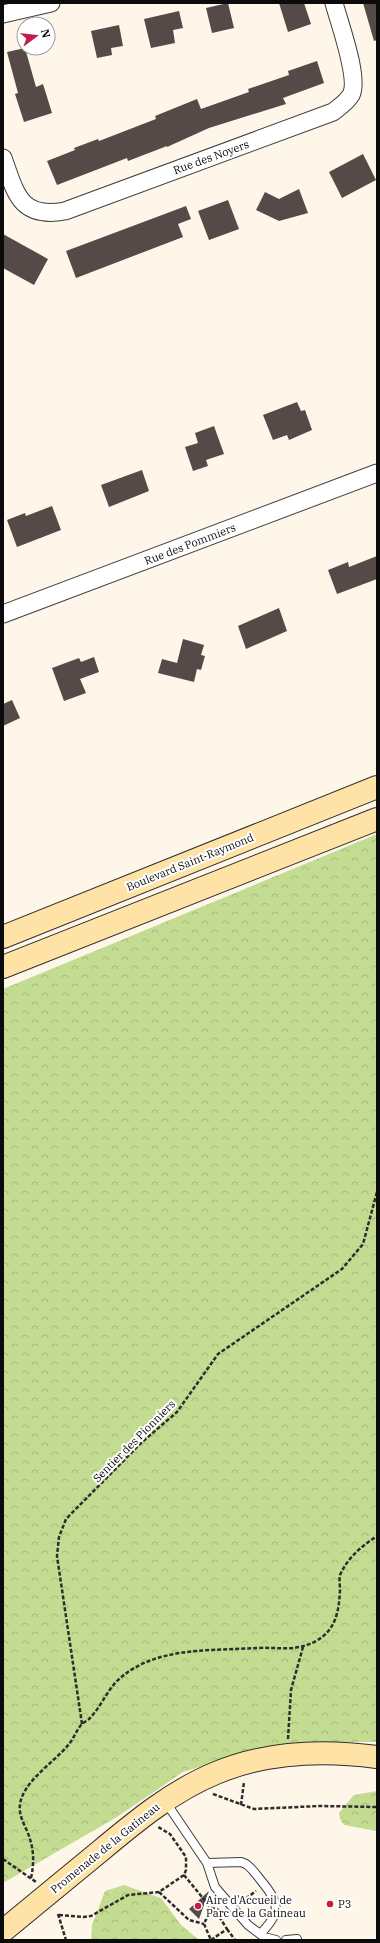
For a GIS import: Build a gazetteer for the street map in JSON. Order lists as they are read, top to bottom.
{
  "streets": {
    "main road": ["Boulevard Saint-Raymond", "Promenade de la Gatineau"],
    "street": ["Rue des Noyers", "Rue des Pommiers"],
    "path": ["Sentier des Pionniers"]
  },
  "places": ["P3", "Aire d'Accueil de Parc de la Gatineau"],
  "north": "right"
}
